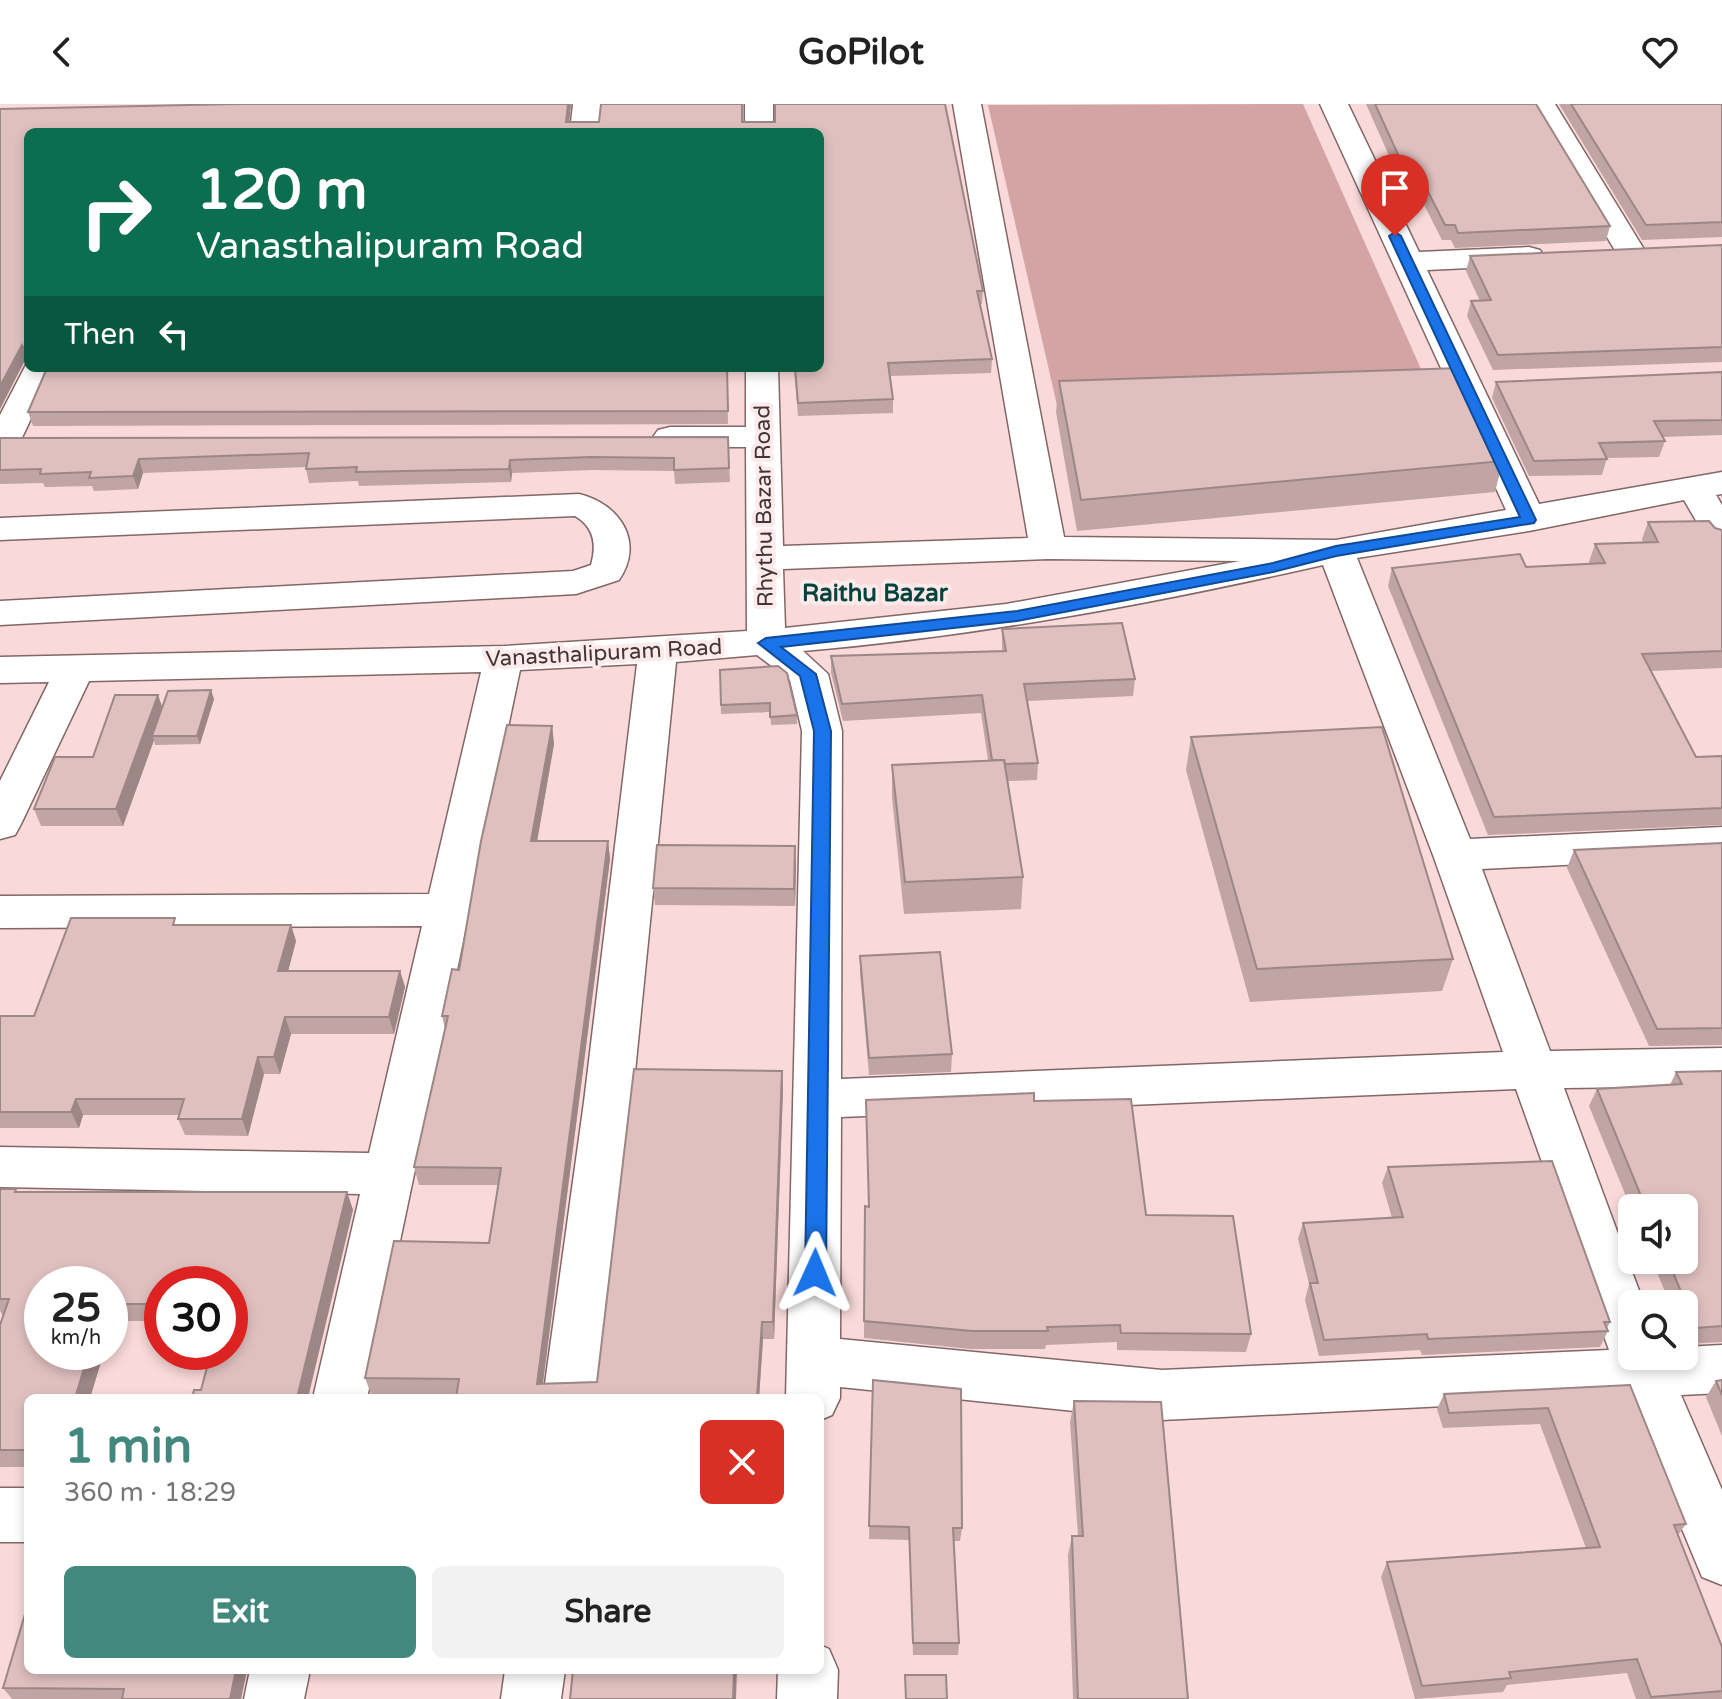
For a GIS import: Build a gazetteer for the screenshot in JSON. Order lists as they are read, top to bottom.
{
  "streets": {
    "street": ["Rhythu Bazar Road", "Vanasthalipuram Road"]
  },
  "crossings": [
    ["Rhythu Bazar Road", "Vanasthalipuram Road"]
  ],
  "districts": ["Raithu Bazar"],
  "page": {
    "header": "GoPilot",
    "turn": ["120 m", "Vanasthalipuram Road"],
    "then": "Then",
    "speed": "25 km/h",
    "limit": "30",
    "heading": ["1 min", "360 m · 18:29"],
    "buttons": ["Exit", "Share"]
  }
}
